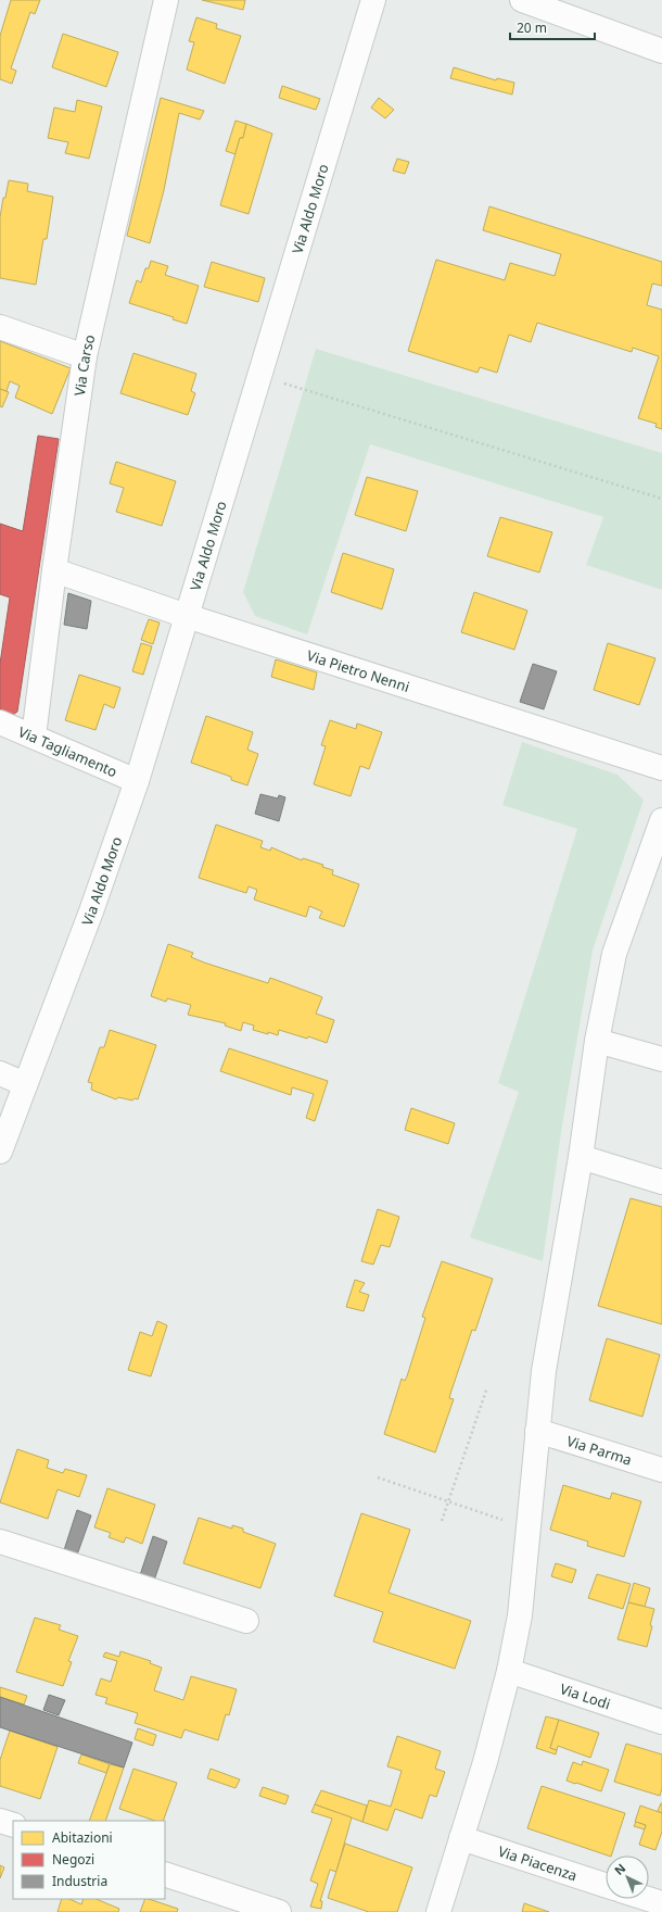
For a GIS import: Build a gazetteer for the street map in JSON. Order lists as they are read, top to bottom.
{
  "streets": {
    "street": [
      "Via Aldo Moro",
      "Via Carso",
      "Via Pietro Nenni",
      "Via Tagliamento",
      "Via Parma",
      "Via Lodi",
      "Via Piacenza"
    ]
  },
  "crossings": [
    ["Via Aldo Moro", "Via Pietro Nenni"],
    ["Via Aldo Moro", "Via Tagliamento"],
    ["Via Carso", "Via Pietro Nenni"],
    ["Via Carso", "Via Tagliamento"]
  ],
  "legend": ["Abitazioni", "Negozi", "Industria"],
  "scale_bar": "20 m",
  "north": "top left"
}
